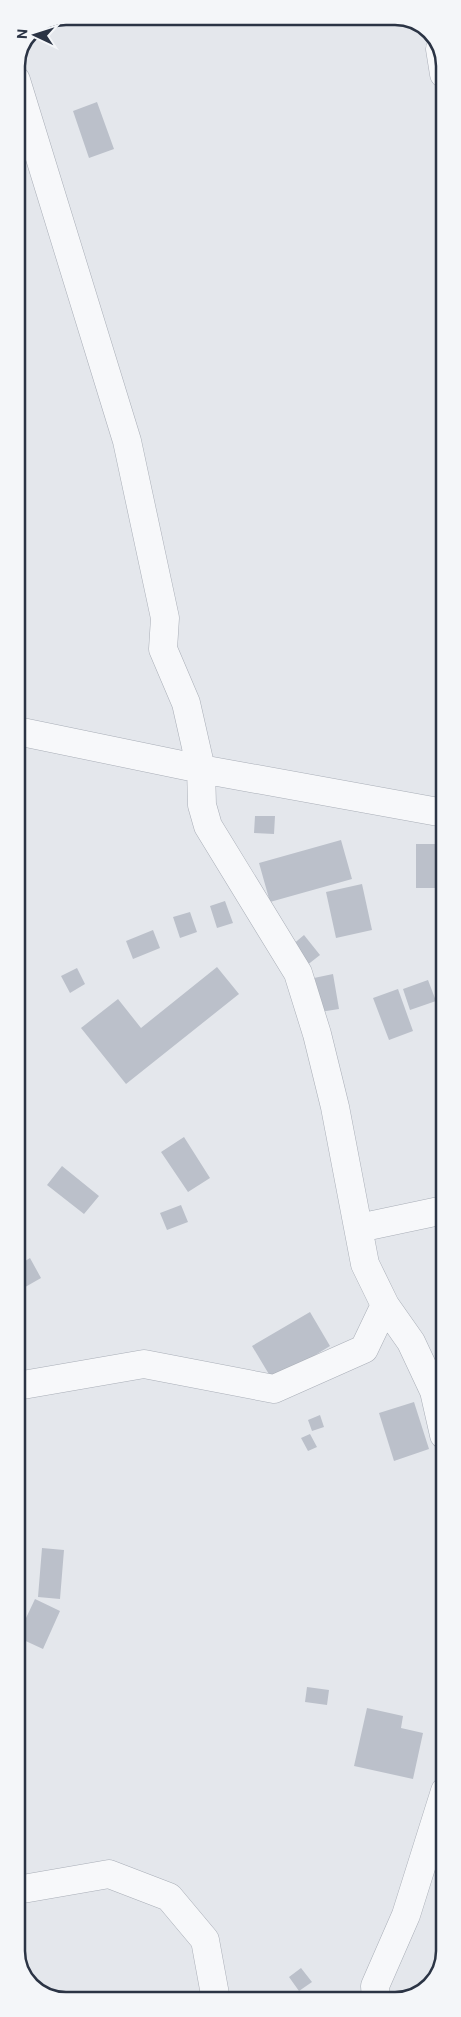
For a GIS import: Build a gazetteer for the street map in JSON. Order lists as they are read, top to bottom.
{
  "north": "left"
}
